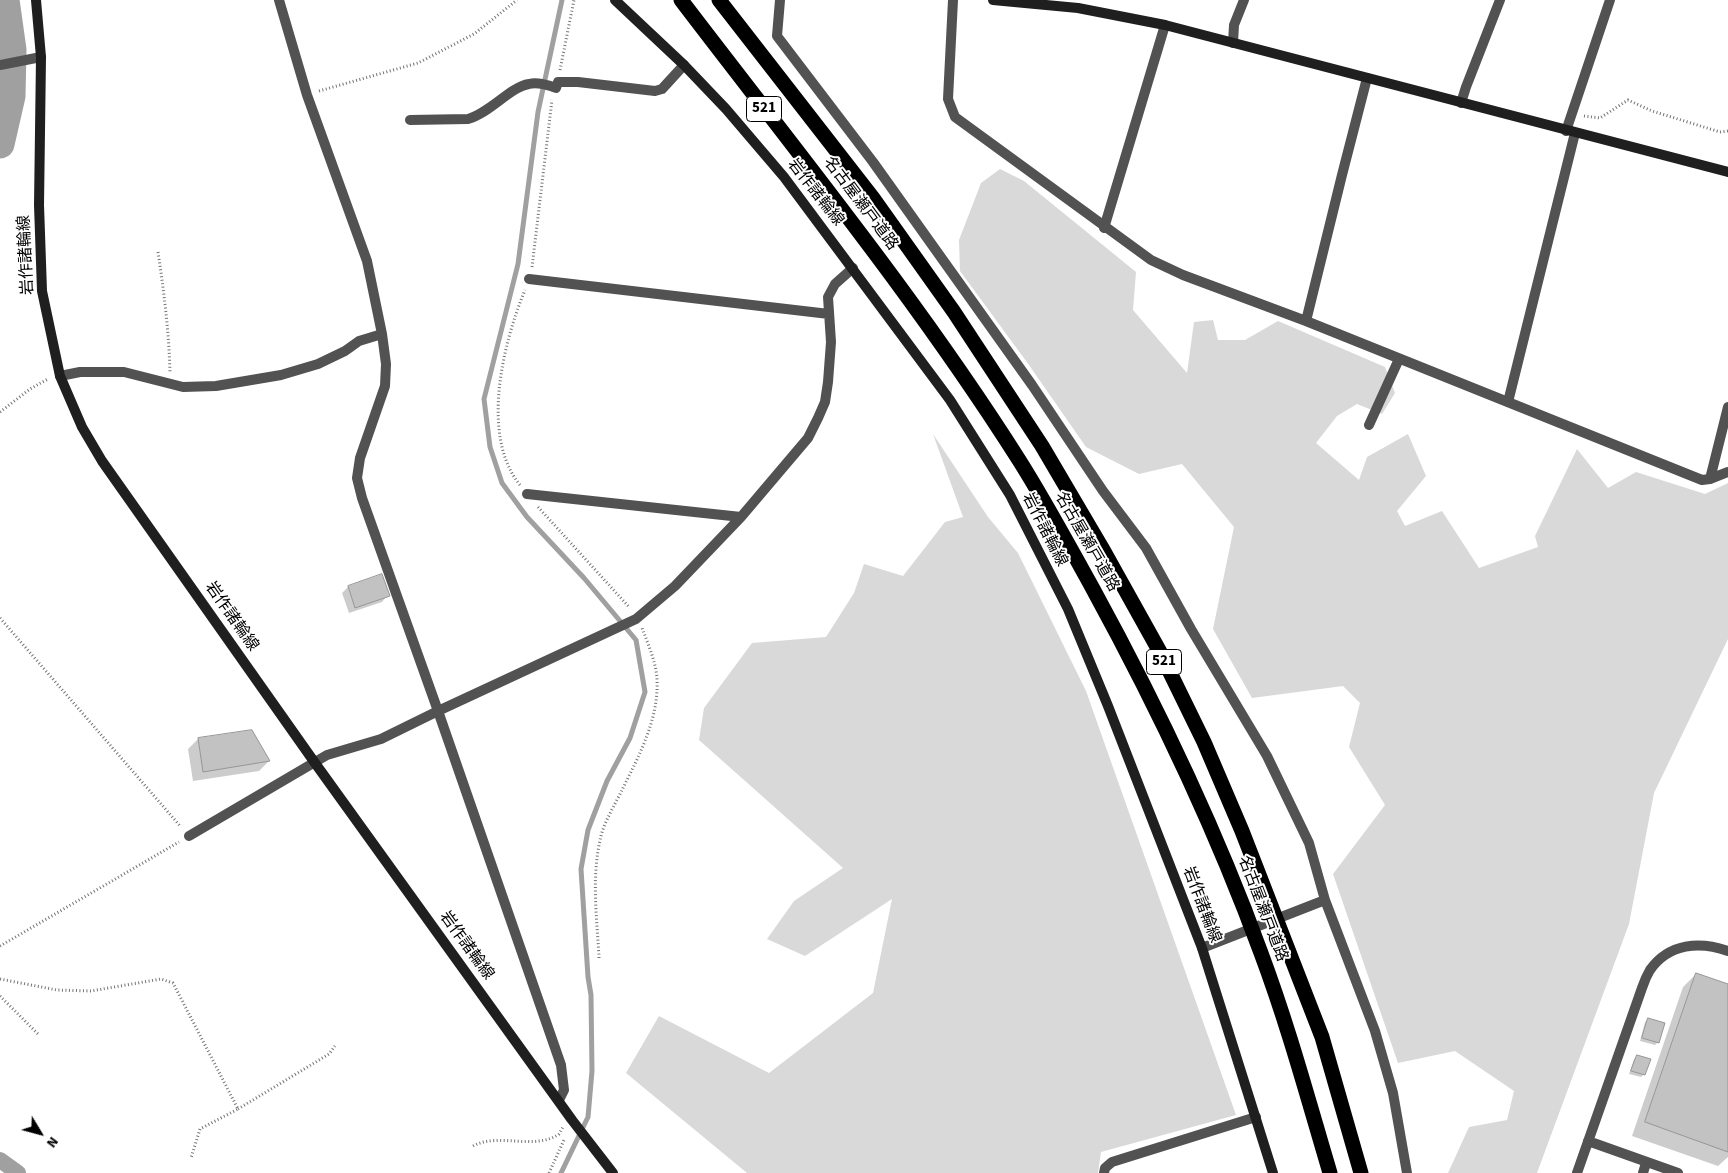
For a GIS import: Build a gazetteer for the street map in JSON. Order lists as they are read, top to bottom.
{
  "streets": {
    "highway": ["521", "名古屋瀬戸道路"],
    "main road": ["岩作諸輪線"]
  },
  "north": "bottom right"
}
